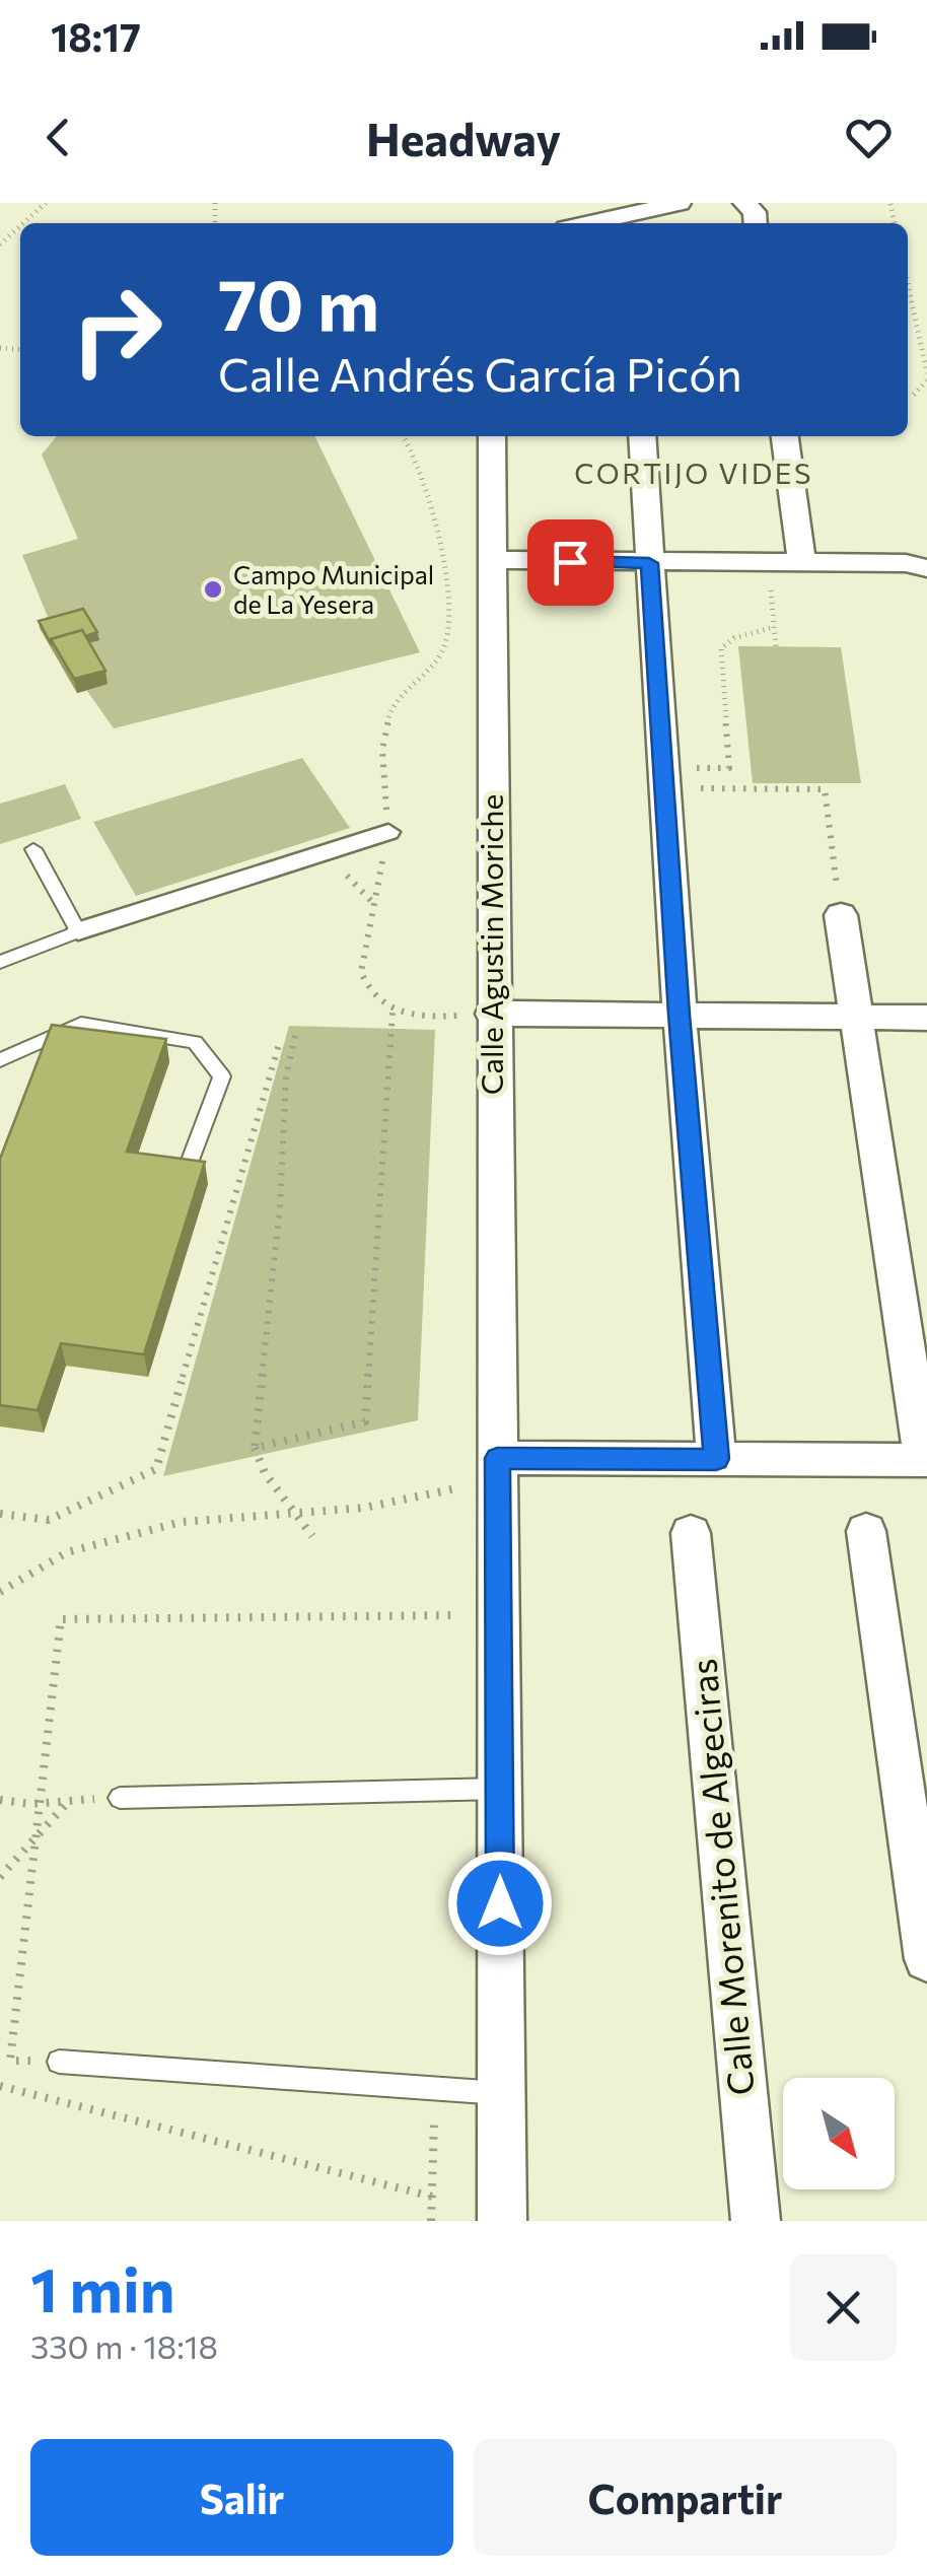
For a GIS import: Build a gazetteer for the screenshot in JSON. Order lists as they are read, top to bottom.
{
  "streets": {
    "street": ["Calle Agustin Moriche", "Calle Morenito de Algeciras"]
  },
  "districts": ["CORTIJO VIDES"],
  "places": ["Campo Municipal de La Yesera"],
  "north": "bottom right",
  "page": {
    "status": "18:17",
    "header": "Headway",
    "turn": ["70 m", "Calle Andrés García Picón"],
    "heading": ["1 min", "330 m · 18:18"],
    "buttons": ["Salir", "Compartir"]
  }
}
